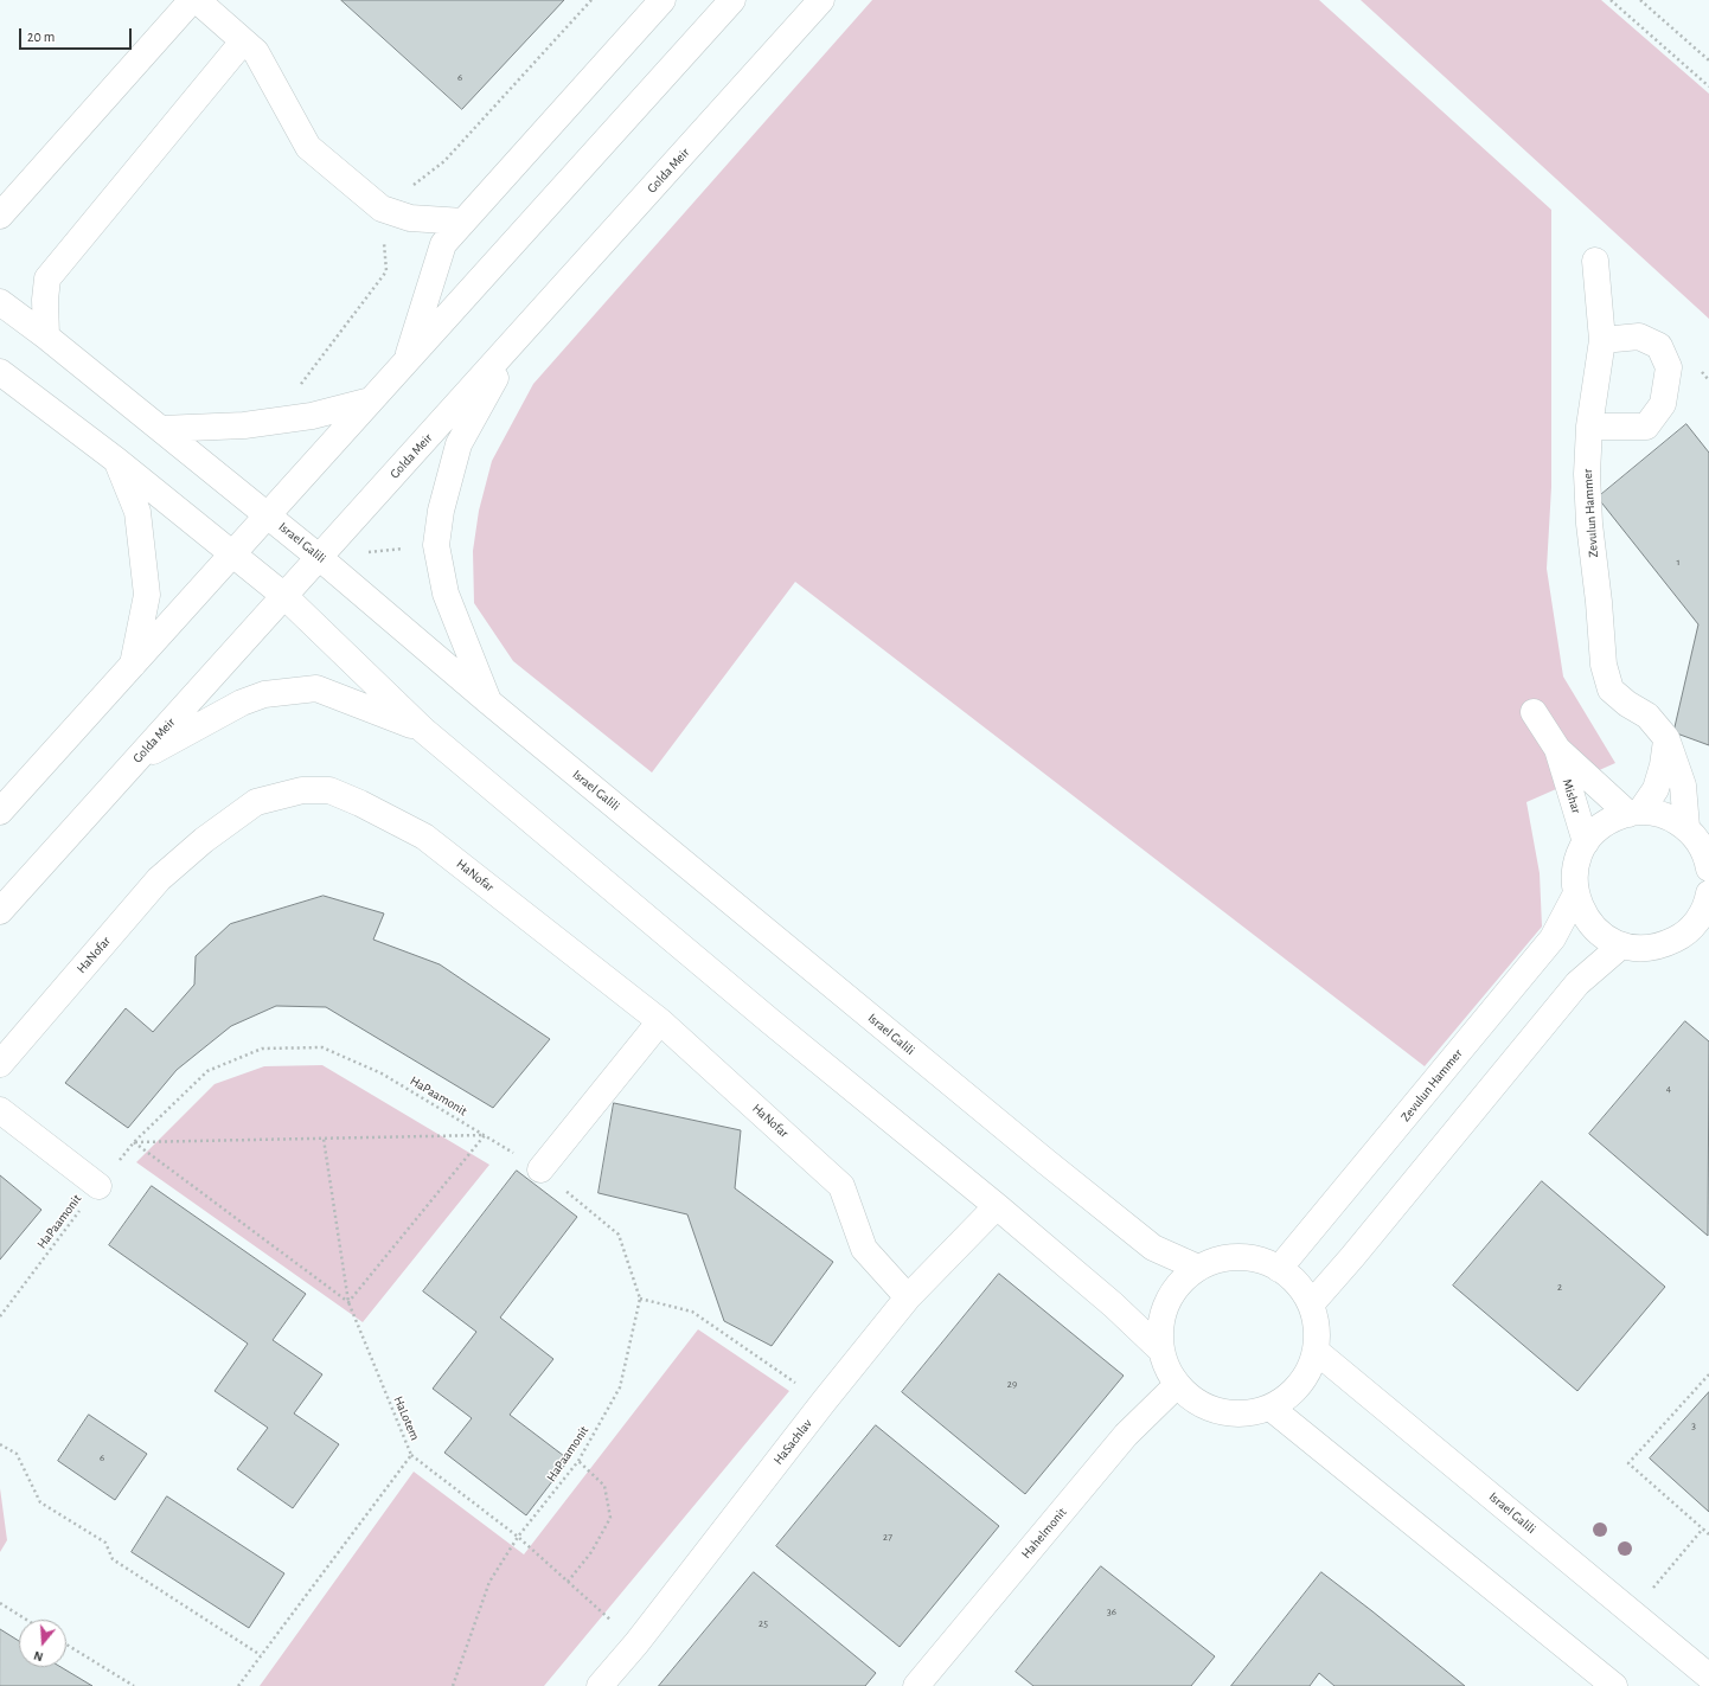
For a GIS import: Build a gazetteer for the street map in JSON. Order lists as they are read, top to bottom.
{
  "streets": {
    "street": [
      "Golda Meir",
      "Zevulun Hammer",
      "Israel Galili",
      "Mishar",
      "HaNofar",
      "HaSachlav",
      "Hahelmonit"
    ],
    "path": ["HaPaamonit", "HaLotem"]
  },
  "crossings": [
    ["Golda Meir", "Israel Galili"],
    ["Zevulun Hammer", "Israel Galili"],
    ["Zevulun Hammer", "Hahelmonit"],
    ["Israel Galili", "Hahelmonit"],
    ["HaNofar", "HaSachlav"]
  ],
  "house_numbers": [
    "6",
    "1",
    "4",
    "2",
    "29",
    "3",
    "6",
    "27",
    "36",
    "25"
  ],
  "scale_bar": "20 m",
  "north": "bottom"
}
